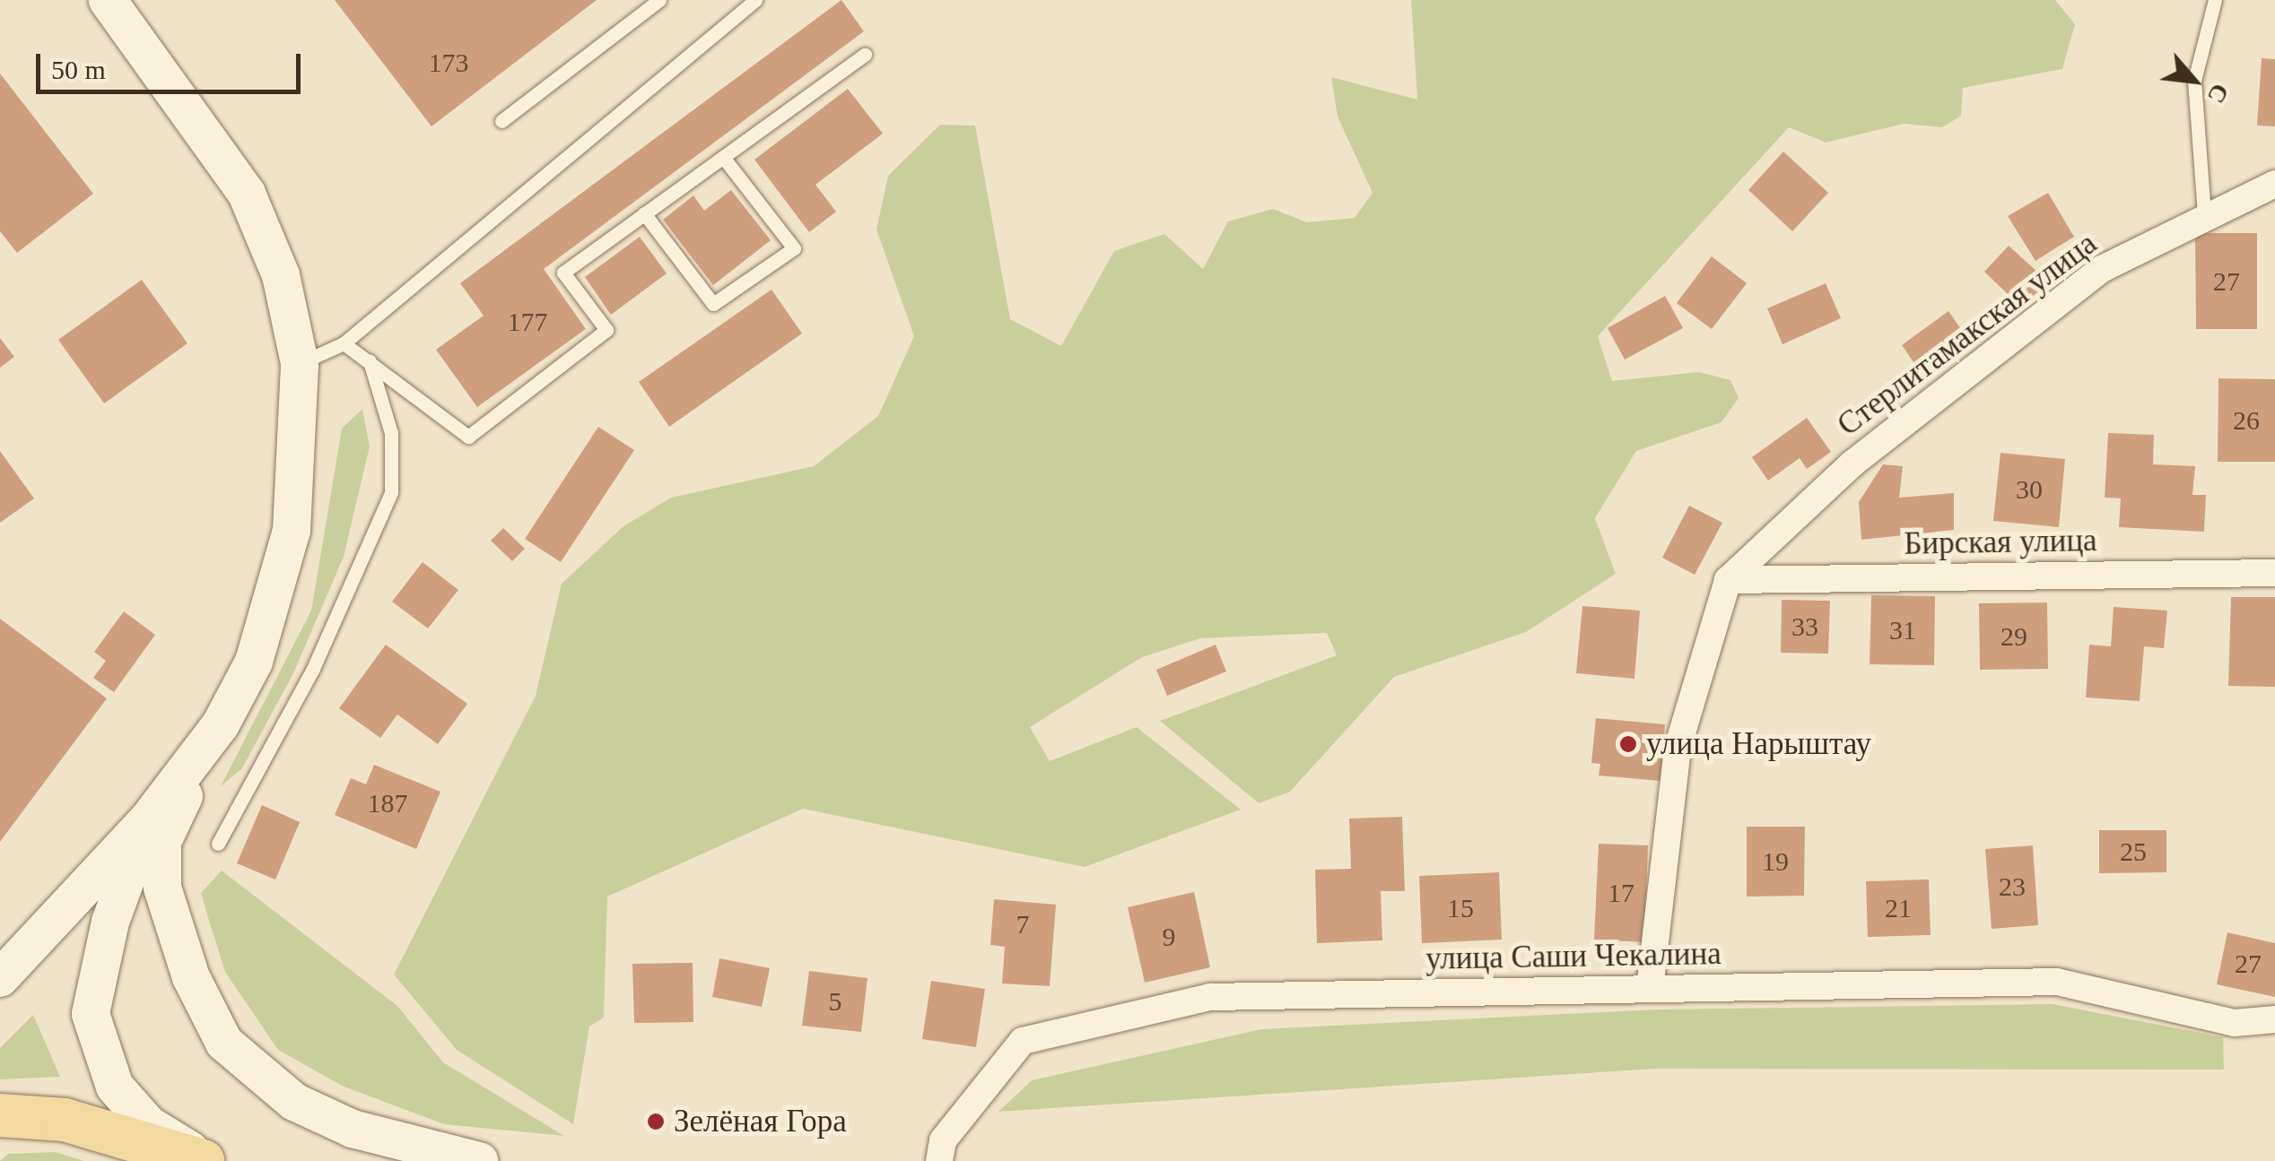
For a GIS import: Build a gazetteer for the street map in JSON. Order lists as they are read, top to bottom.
{
  "streets": {
    "street": ["Стерлитамакская улица", "Бирская улица", "улица Саши Чекалина"]
  },
  "crossings": [
    ["Стерлитамакская улица", "Бирская улица"]
  ],
  "places": ["улица Нарыштау", "Зелёная Гора"],
  "house_numbers": [
    "173",
    "27",
    "177",
    "26",
    "30",
    "33",
    "31",
    "29",
    "187",
    "25",
    "19",
    "23",
    "17",
    "15",
    "21",
    "7",
    "9",
    "27",
    "5"
  ],
  "scale_bar": "50 m",
  "north": "bottom right"
}
